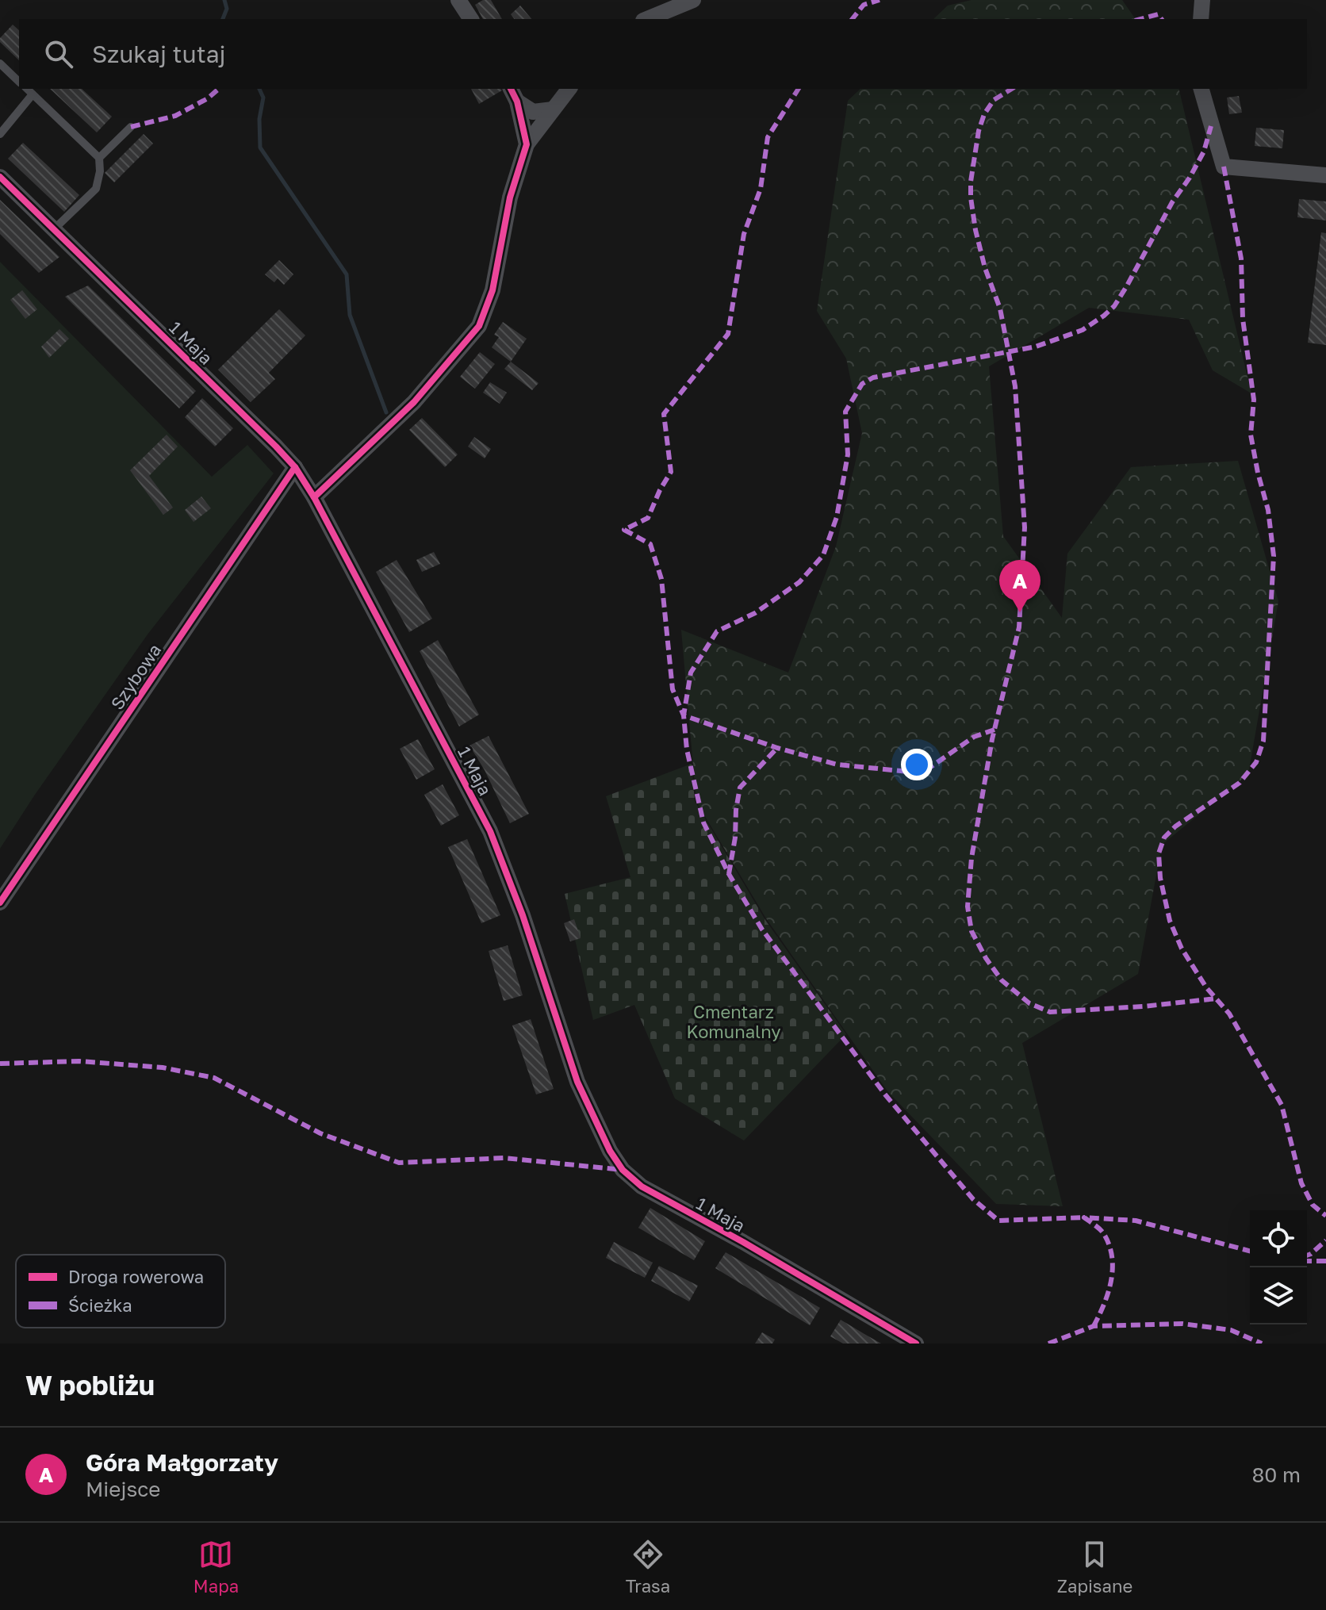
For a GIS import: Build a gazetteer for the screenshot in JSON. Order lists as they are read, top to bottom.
{
  "streets": {
    "street": ["1 Maja", "Szybowa"]
  },
  "crossings": [
    ["1 Maja", "Szybowa"]
  ],
  "parks": ["Cmentarz Komunalny"],
  "legend": ["Droga rowerowa", "Ścieżka"],
  "page": {
    "search": "Szukaj tutaj",
    "pins": "A",
    "heading": "W pobliżu",
    "list": [
      {
        "mark": "A",
        "name": "Góra Małgorzaty",
        "note": "Miejsce",
        "value": "80 m"
      }
    ],
    "nav": ["Mapa", "Trasa", "Zapisane"]
  }
}
